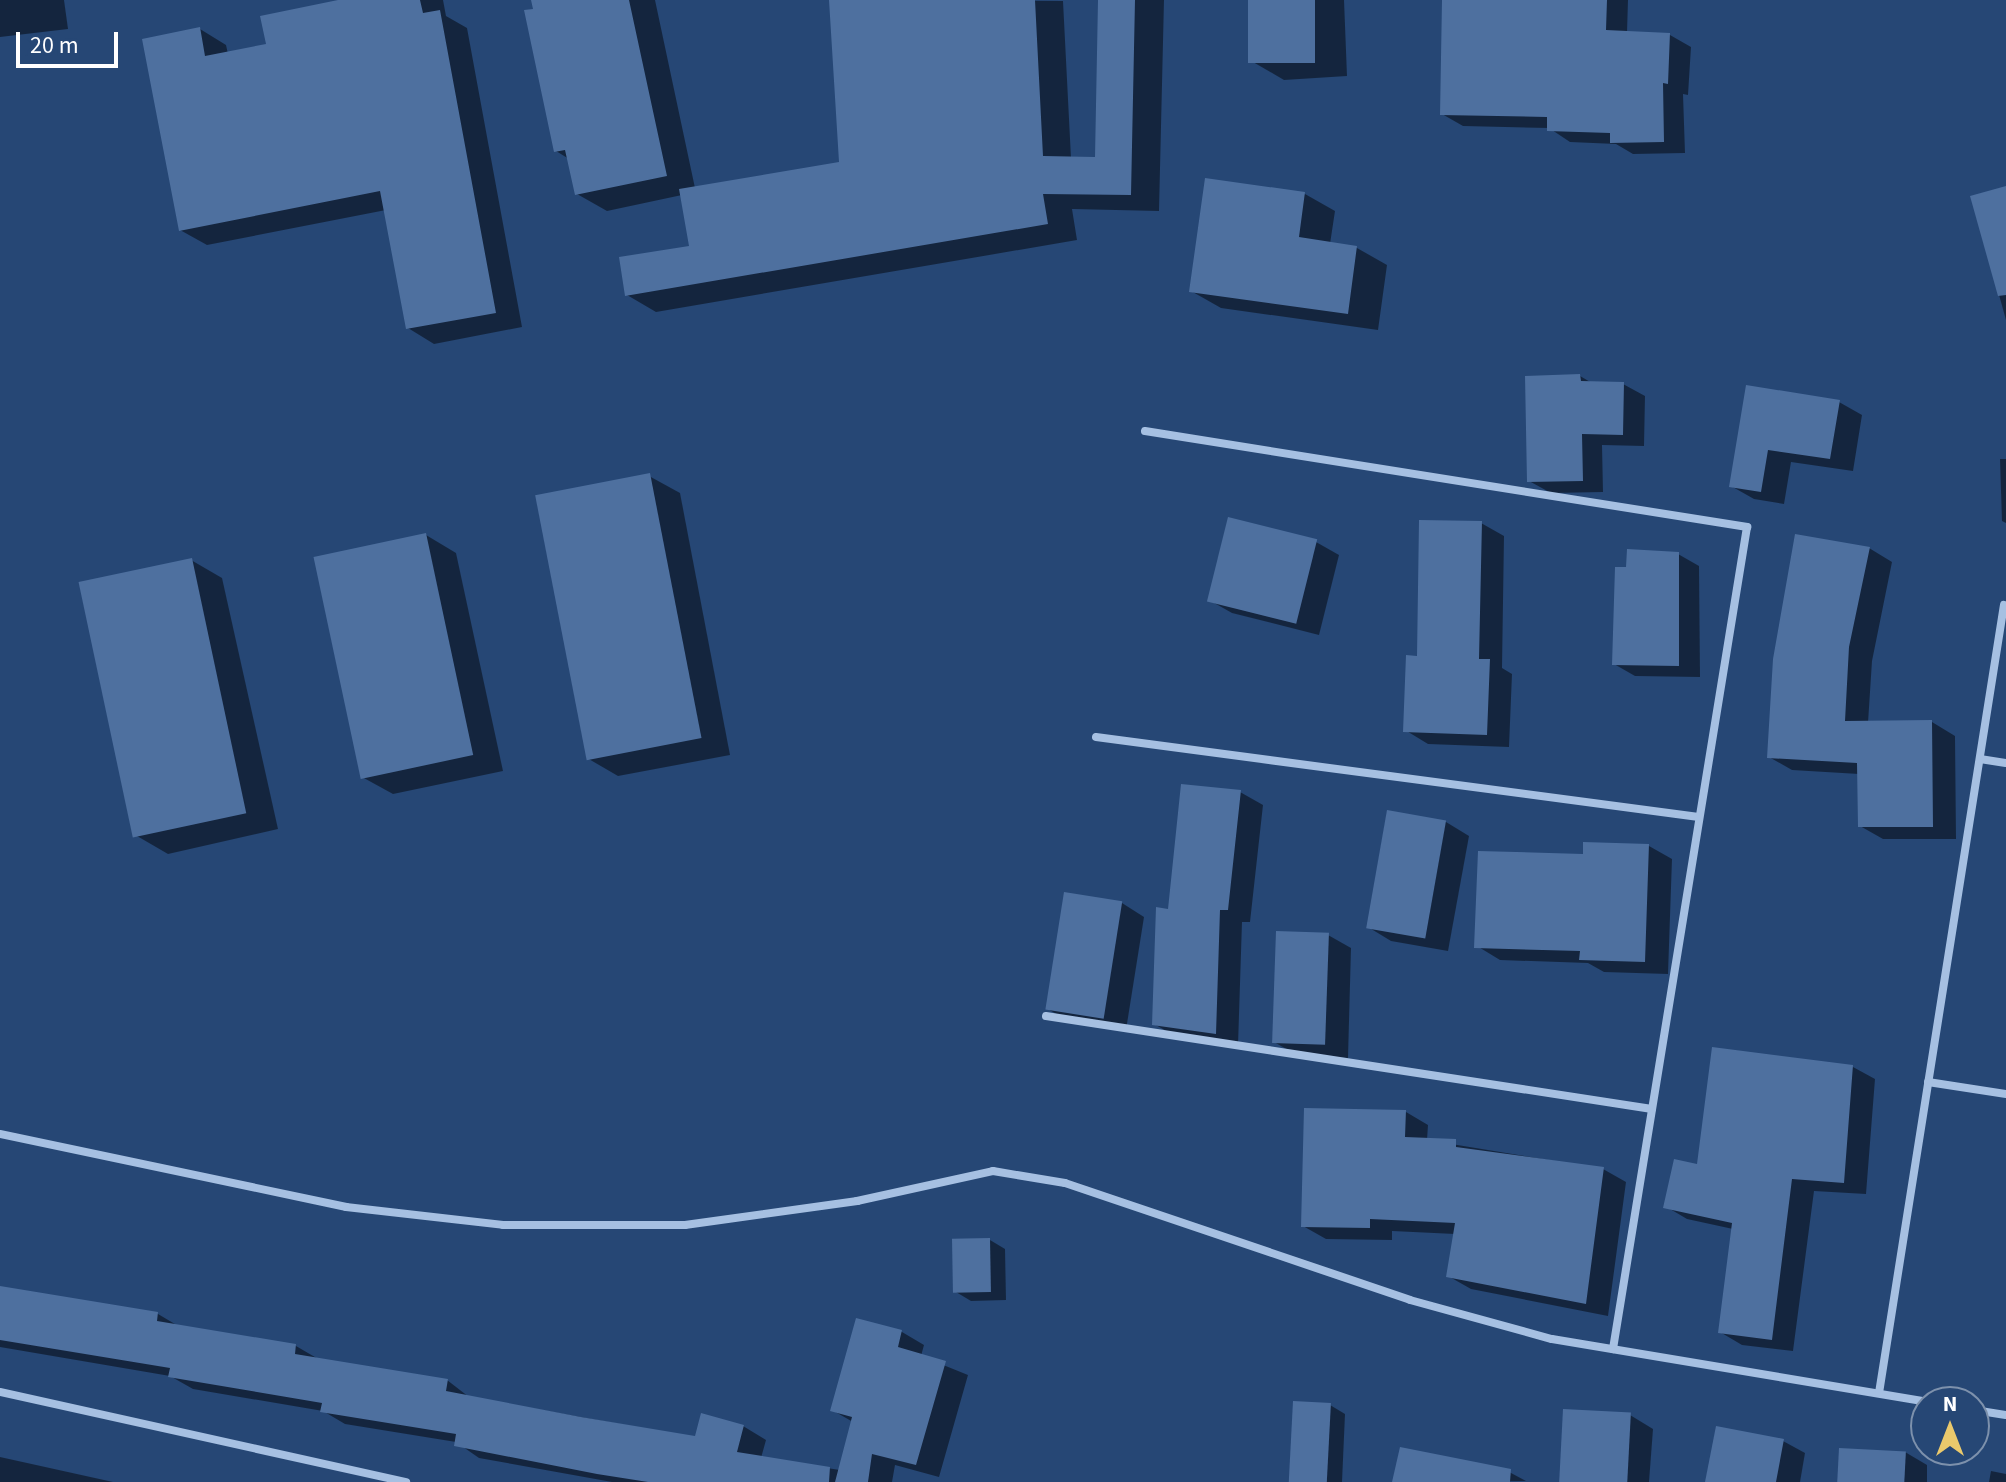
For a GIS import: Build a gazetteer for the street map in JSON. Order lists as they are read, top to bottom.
{
  "scale_bar": "20 m",
  "north": "top"
}
